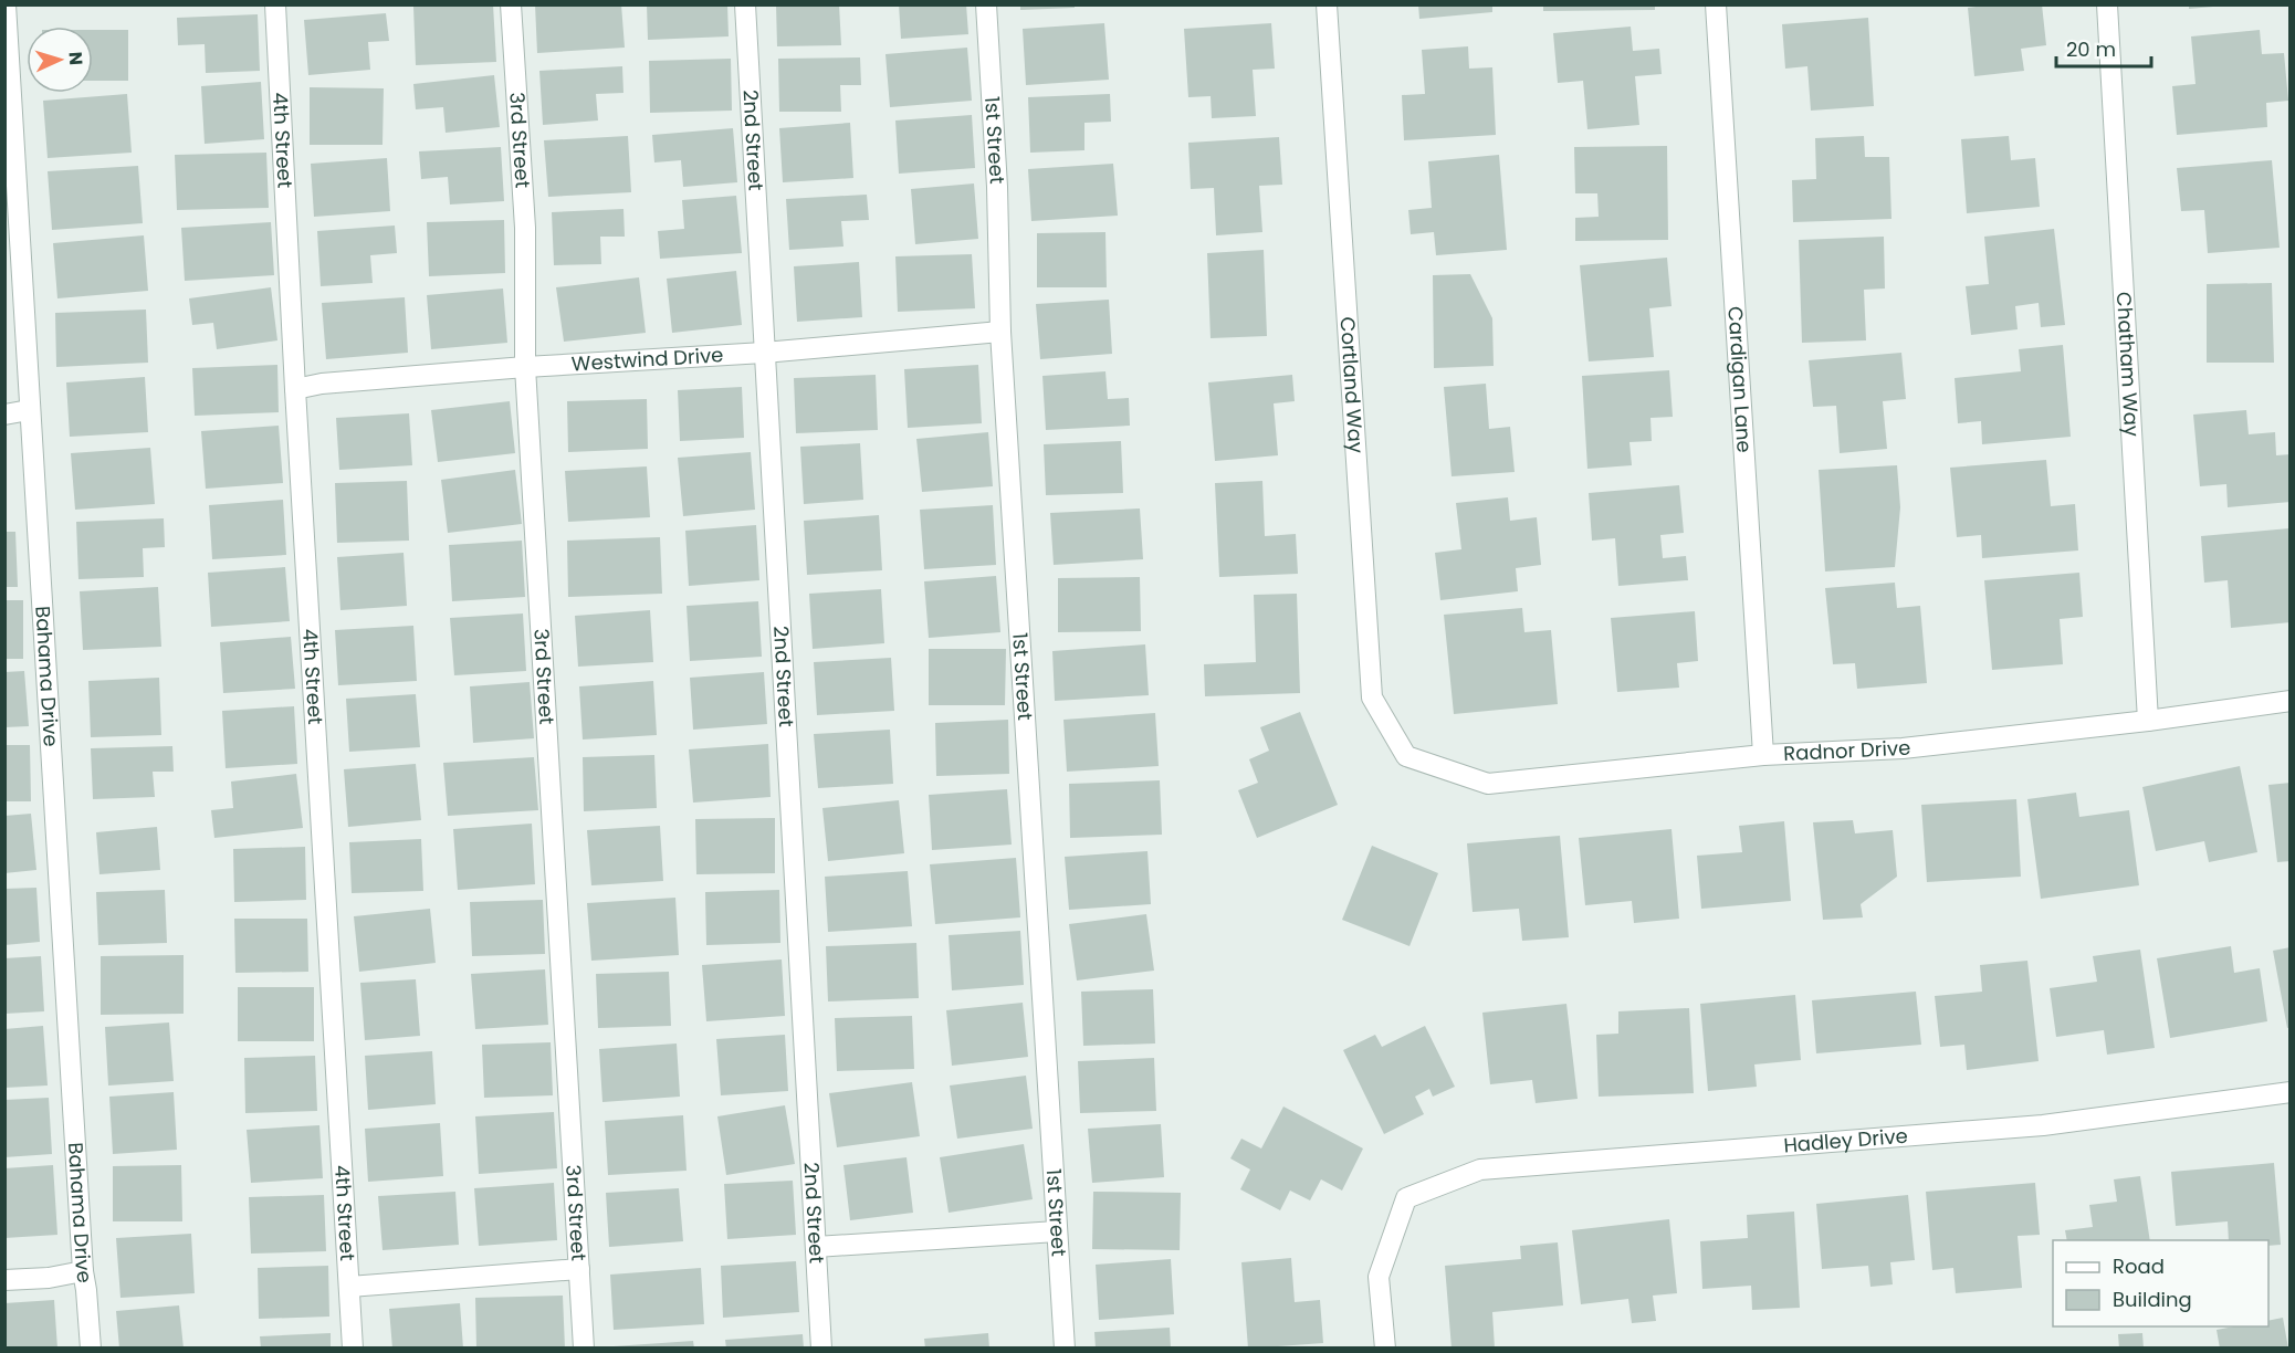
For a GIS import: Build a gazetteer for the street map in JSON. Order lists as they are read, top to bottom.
{
  "streets": {
    "street": [
      "4th Street",
      "3rd Street",
      "2nd Street",
      "1st Street",
      "Westwind Drive",
      "Chatham Way",
      "Cardigan Lane",
      "Cortland Way",
      "Bahama Drive",
      "Radnor Drive",
      "Hadley Drive"
    ]
  },
  "crossings": [
    ["4th Street", "Westwind Drive"],
    ["3rd Street", "Westwind Drive"],
    ["2nd Street", "Westwind Drive"],
    ["1st Street", "Westwind Drive"],
    ["Chatham Way", "Radnor Drive"],
    ["Cardigan Lane", "Radnor Drive"],
    ["Cortland Way", "Radnor Drive"]
  ],
  "legend": ["Road", "Building"],
  "scale_bar": "20 m",
  "north": "right"
}
